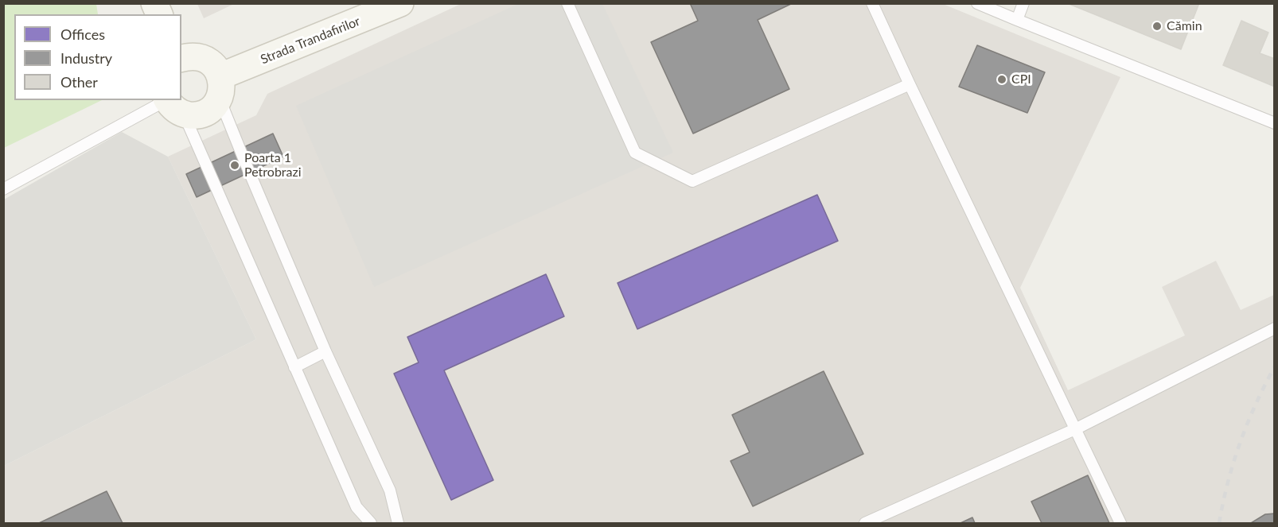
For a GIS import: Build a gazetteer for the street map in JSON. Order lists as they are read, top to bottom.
{
  "streets": {
    "main road": ["Strada Trandafirilor"]
  },
  "places": ["Cămin", "CPI", "Poarta 1 Petrobrazi"],
  "legend": ["Offices", "Industry", "Other"]
}
